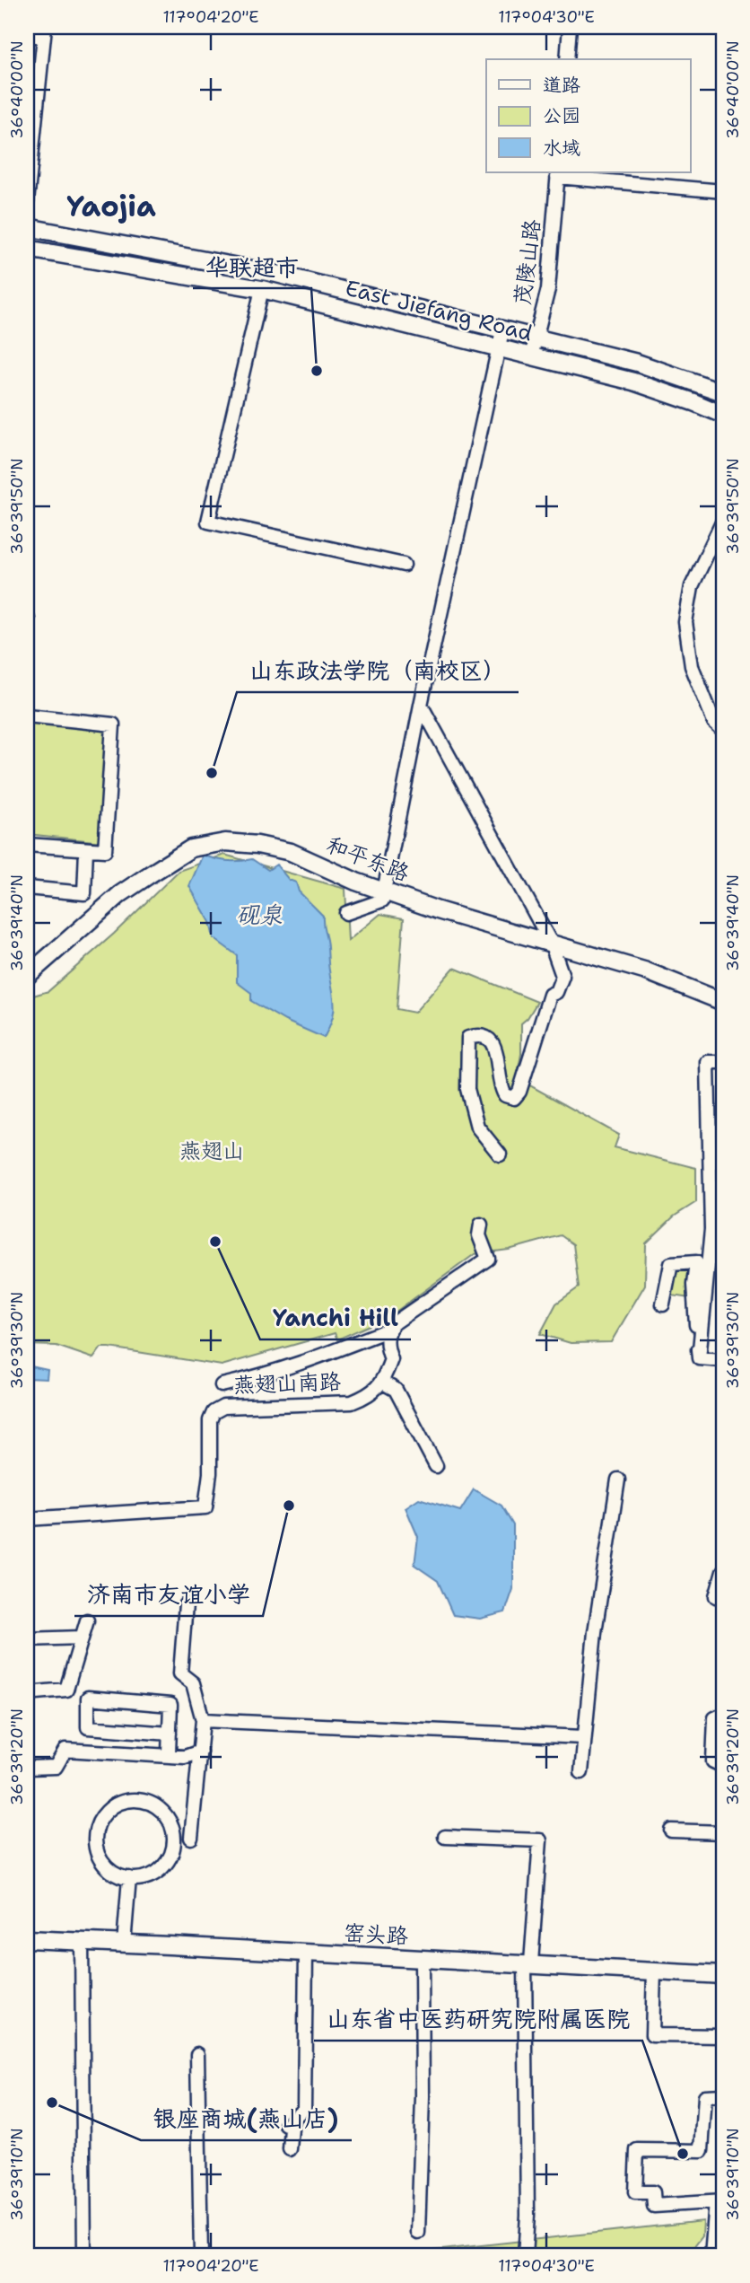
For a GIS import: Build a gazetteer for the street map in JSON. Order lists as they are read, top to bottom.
{
  "streets": {
    "main road": ["East Jiefang Road", "和平东路", "窑头路"],
    "street": ["茂陵山路", "燕翅山南路"]
  },
  "crossings": [
    ["茂陵山路", "East Jiefang Road"]
  ],
  "districts": ["Yaojia"],
  "water": ["砚泉"],
  "parks": ["燕翅山"],
  "places": [
    "华联超市",
    "山东政法学院（南校区）",
    "Yanchi Hill",
    "济南市友谊小学",
    "银座商城(燕山店)",
    "山东省中医药研究院附属医院"
  ],
  "legend": ["道路", "公园", "水域"],
  "coordinates": [
    "117°04'20\"E",
    "117°04'30\"E",
    "36°40'00\"N",
    "36°39'50\"N",
    "36°39'40\"N",
    "36°39'30\"N",
    "36°39'20\"N",
    "36°39'10\"N"
  ]
}
